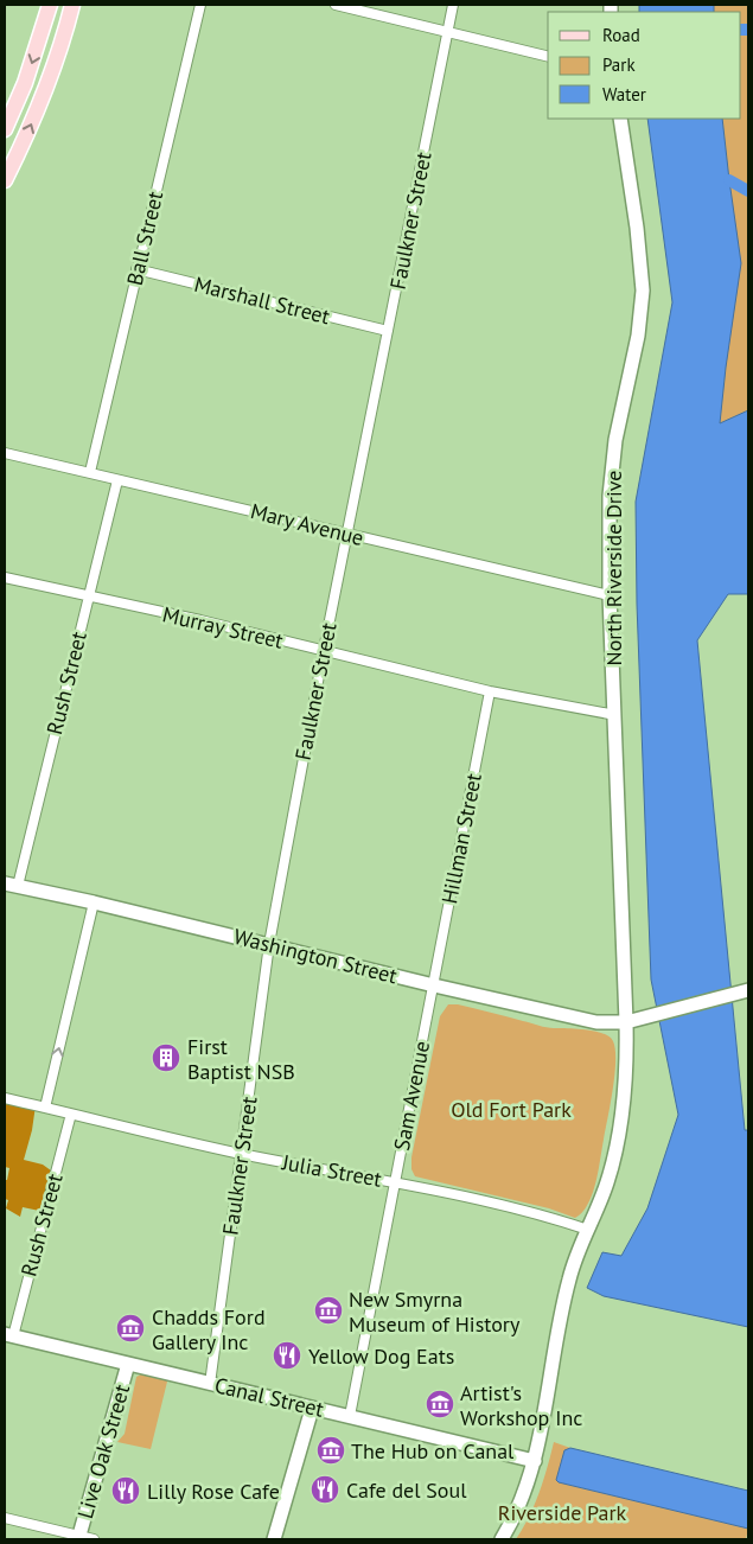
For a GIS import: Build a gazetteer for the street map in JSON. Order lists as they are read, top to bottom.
{
  "streets": {
    "street": [
      "Faulkner Street",
      "Ball Street",
      "Marshall Street",
      "Mary Avenue",
      "North Riverside Drive",
      "Murray Street",
      "Rush Street",
      "Hillman Street",
      "Washington Street",
      "Sam Avenue",
      "Julia Street",
      "Canal Street",
      "Live Oak Street"
    ]
  },
  "crossings": [
    ["Faulkner Street", "Marshall Street"],
    ["Faulkner Street", "Mary Avenue"],
    ["Faulkner Street", "Murray Street"],
    ["Faulkner Street", "Washington Street"],
    ["Faulkner Street", "Julia Street"],
    ["Faulkner Street", "Canal Street"],
    ["Ball Street", "Marshall Street"],
    ["Ball Street", "Mary Avenue"],
    ["Mary Avenue", "North Riverside Drive"],
    ["Mary Avenue", "Rush Street"],
    ["North Riverside Drive", "Murray Street"],
    ["North Riverside Drive", "Washington Street"],
    ["North Riverside Drive", "Julia Street"],
    ["Murray Street", "Rush Street"],
    ["Murray Street", "Hillman Street"],
    ["Rush Street", "Washington Street"],
    ["Rush Street", "Julia Street"],
    ["Rush Street", "Canal Street"],
    ["Hillman Street", "Washington Street"],
    ["Hillman Street", "Sam Avenue"],
    ["Washington Street", "Sam Avenue"],
    ["Sam Avenue", "Julia Street"],
    ["Sam Avenue", "Canal Street"],
    ["Canal Street", "Live Oak Street"]
  ],
  "parks": ["Old Fort Park", "Riverside Park"],
  "places": {
    "building": ["First Baptist NSB"],
    "museum": [
      "New Smyrna Museum of History",
      "Chadds Ford Gallery Inc",
      "Artist's Workshop Inc",
      "The Hub on Canal"
    ],
    "restaurant": ["Yellow Dog Eats", "Cafe del Soul", "Lilly Rose Cafe"]
  },
  "legend": ["Road", "Park", "Water"]
}
